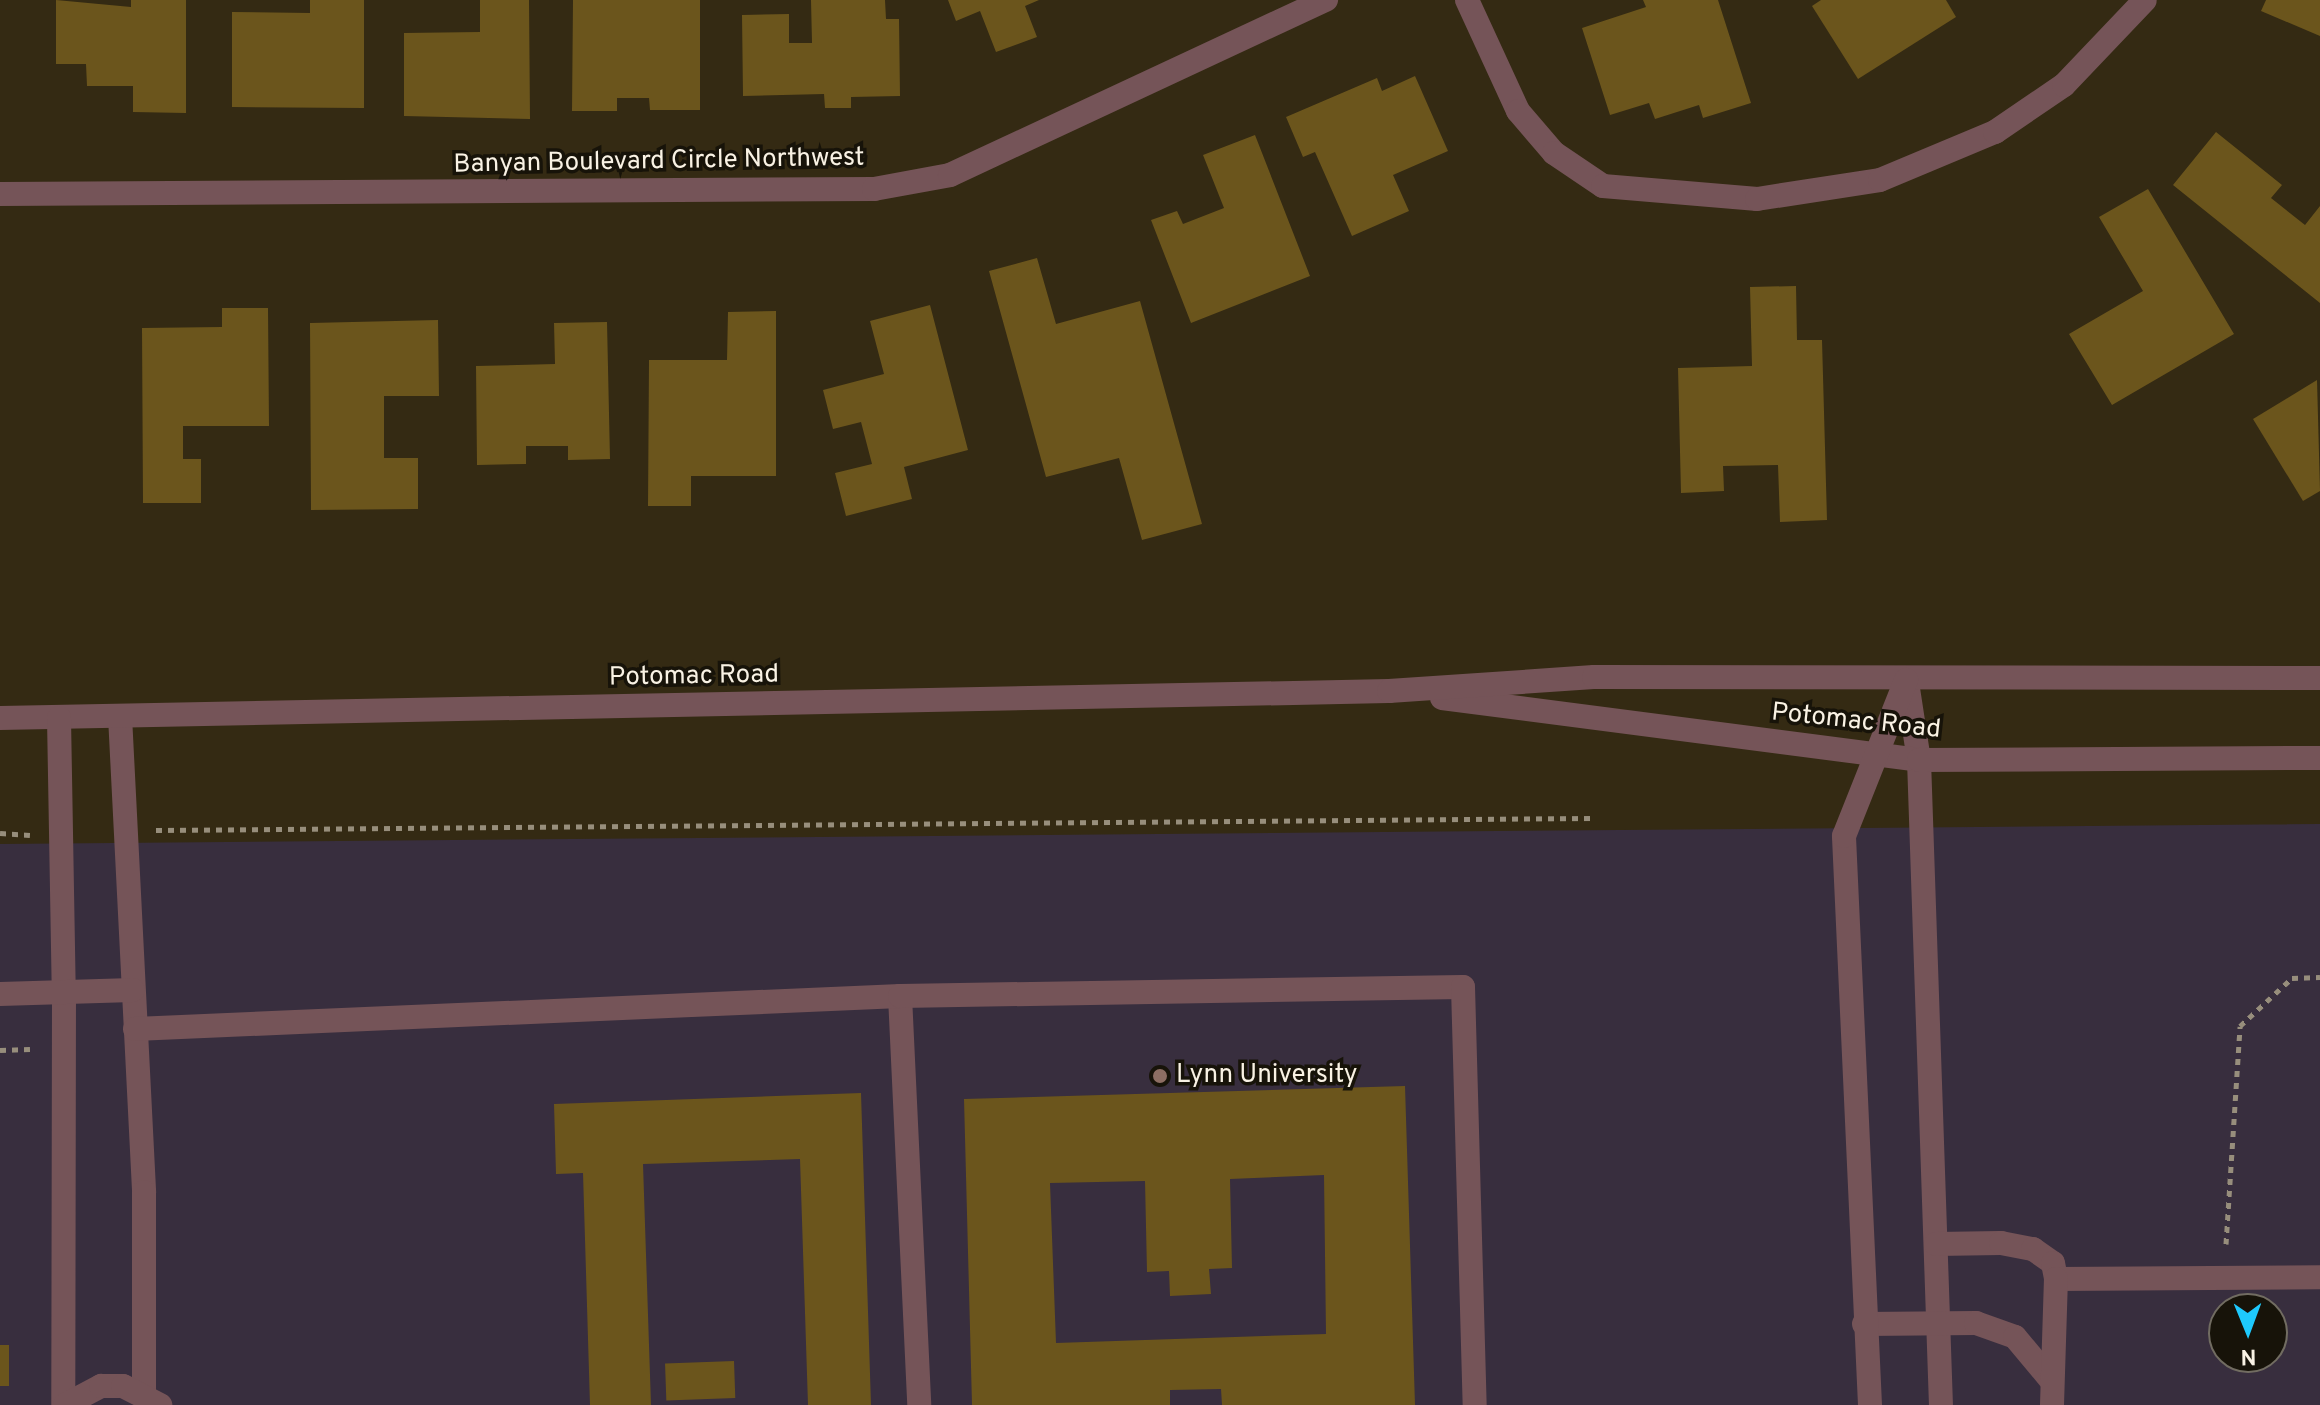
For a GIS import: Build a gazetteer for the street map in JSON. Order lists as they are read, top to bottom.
{
  "streets": {
    "street": ["Banyan Boulevard Circle Northwest", "Potomac Road"]
  },
  "places": ["Lynn University"],
  "north": "bottom"
}
